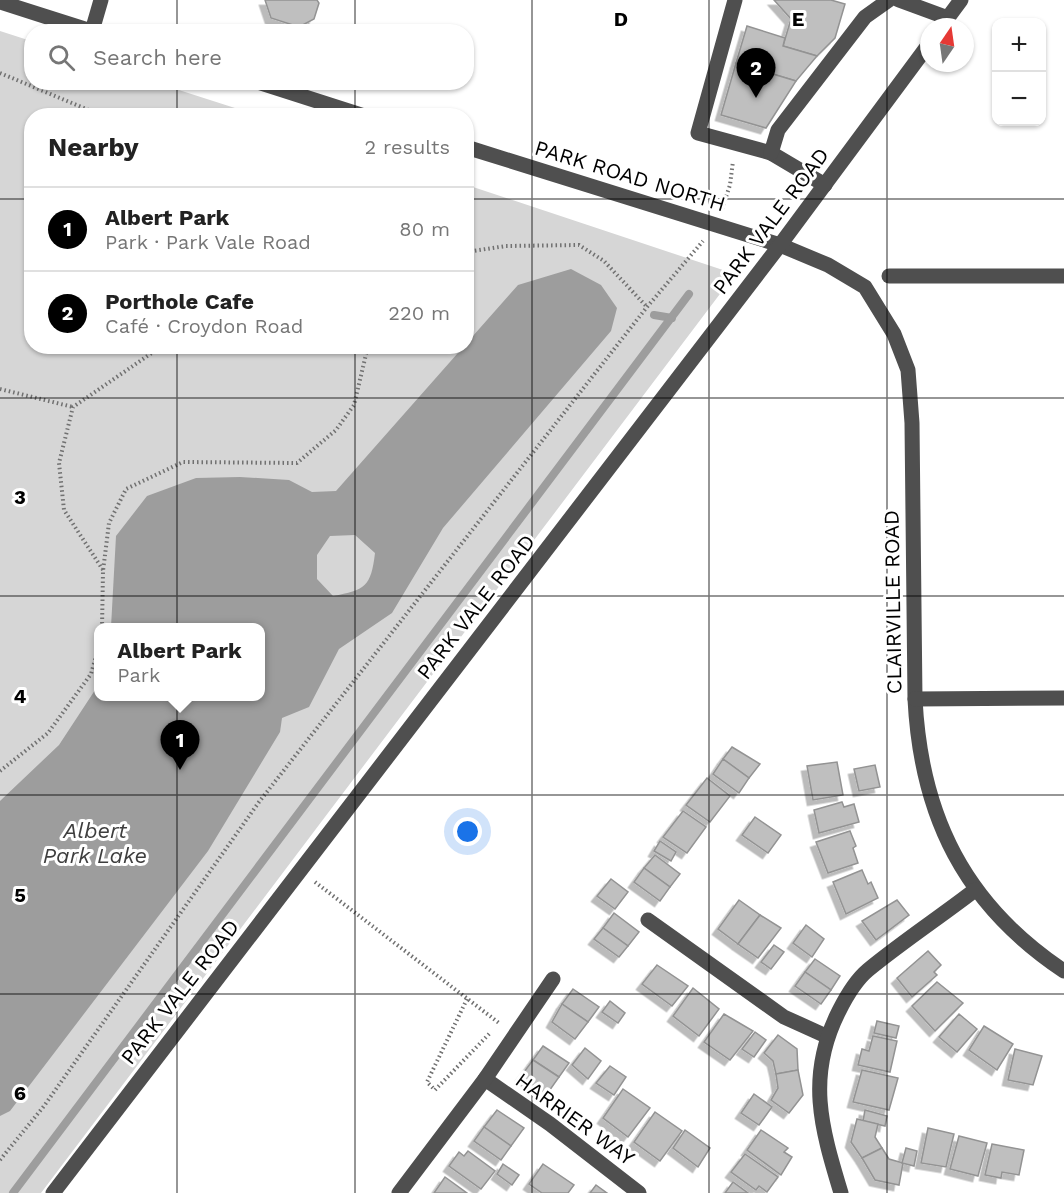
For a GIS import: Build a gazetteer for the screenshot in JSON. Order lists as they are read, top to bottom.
{
  "streets": {
    "street": [
      "PARK ROAD NORTH",
      "PARK VALE ROAD",
      "CLAIRVILLE ROAD",
      "HARRIER WAY"
    ]
  },
  "crossings": [
    ["PARK ROAD NORTH", "PARK VALE ROAD"],
    ["PARK ROAD NORTH", "CLAIRVILLE ROAD"],
    ["PARK VALE ROAD", "CLAIRVILLE ROAD"]
  ],
  "water": ["Albert Park Lake"],
  "north": "top",
  "page": {
    "map_buttons": ["+", "−"],
    "search": "Search here",
    "pins": ["2", "1"],
    "heading": ["Nearby", "2 results"],
    "list": [
      {
        "mark": "1",
        "name": "Albert Park",
        "note": "Park · Park Vale Road",
        "value": "80 m"
      },
      {
        "mark": "2",
        "name": "Porthole Cafe",
        "note": "Café · Croydon Road",
        "value": "220 m"
      }
    ],
    "popup": ["Albert Park", "Park"]
  },
  "grid": {
    "columns": ["D", "E"],
    "rows": [
      "3",
      "4",
      "5",
      "6"
    ]
  }
}
